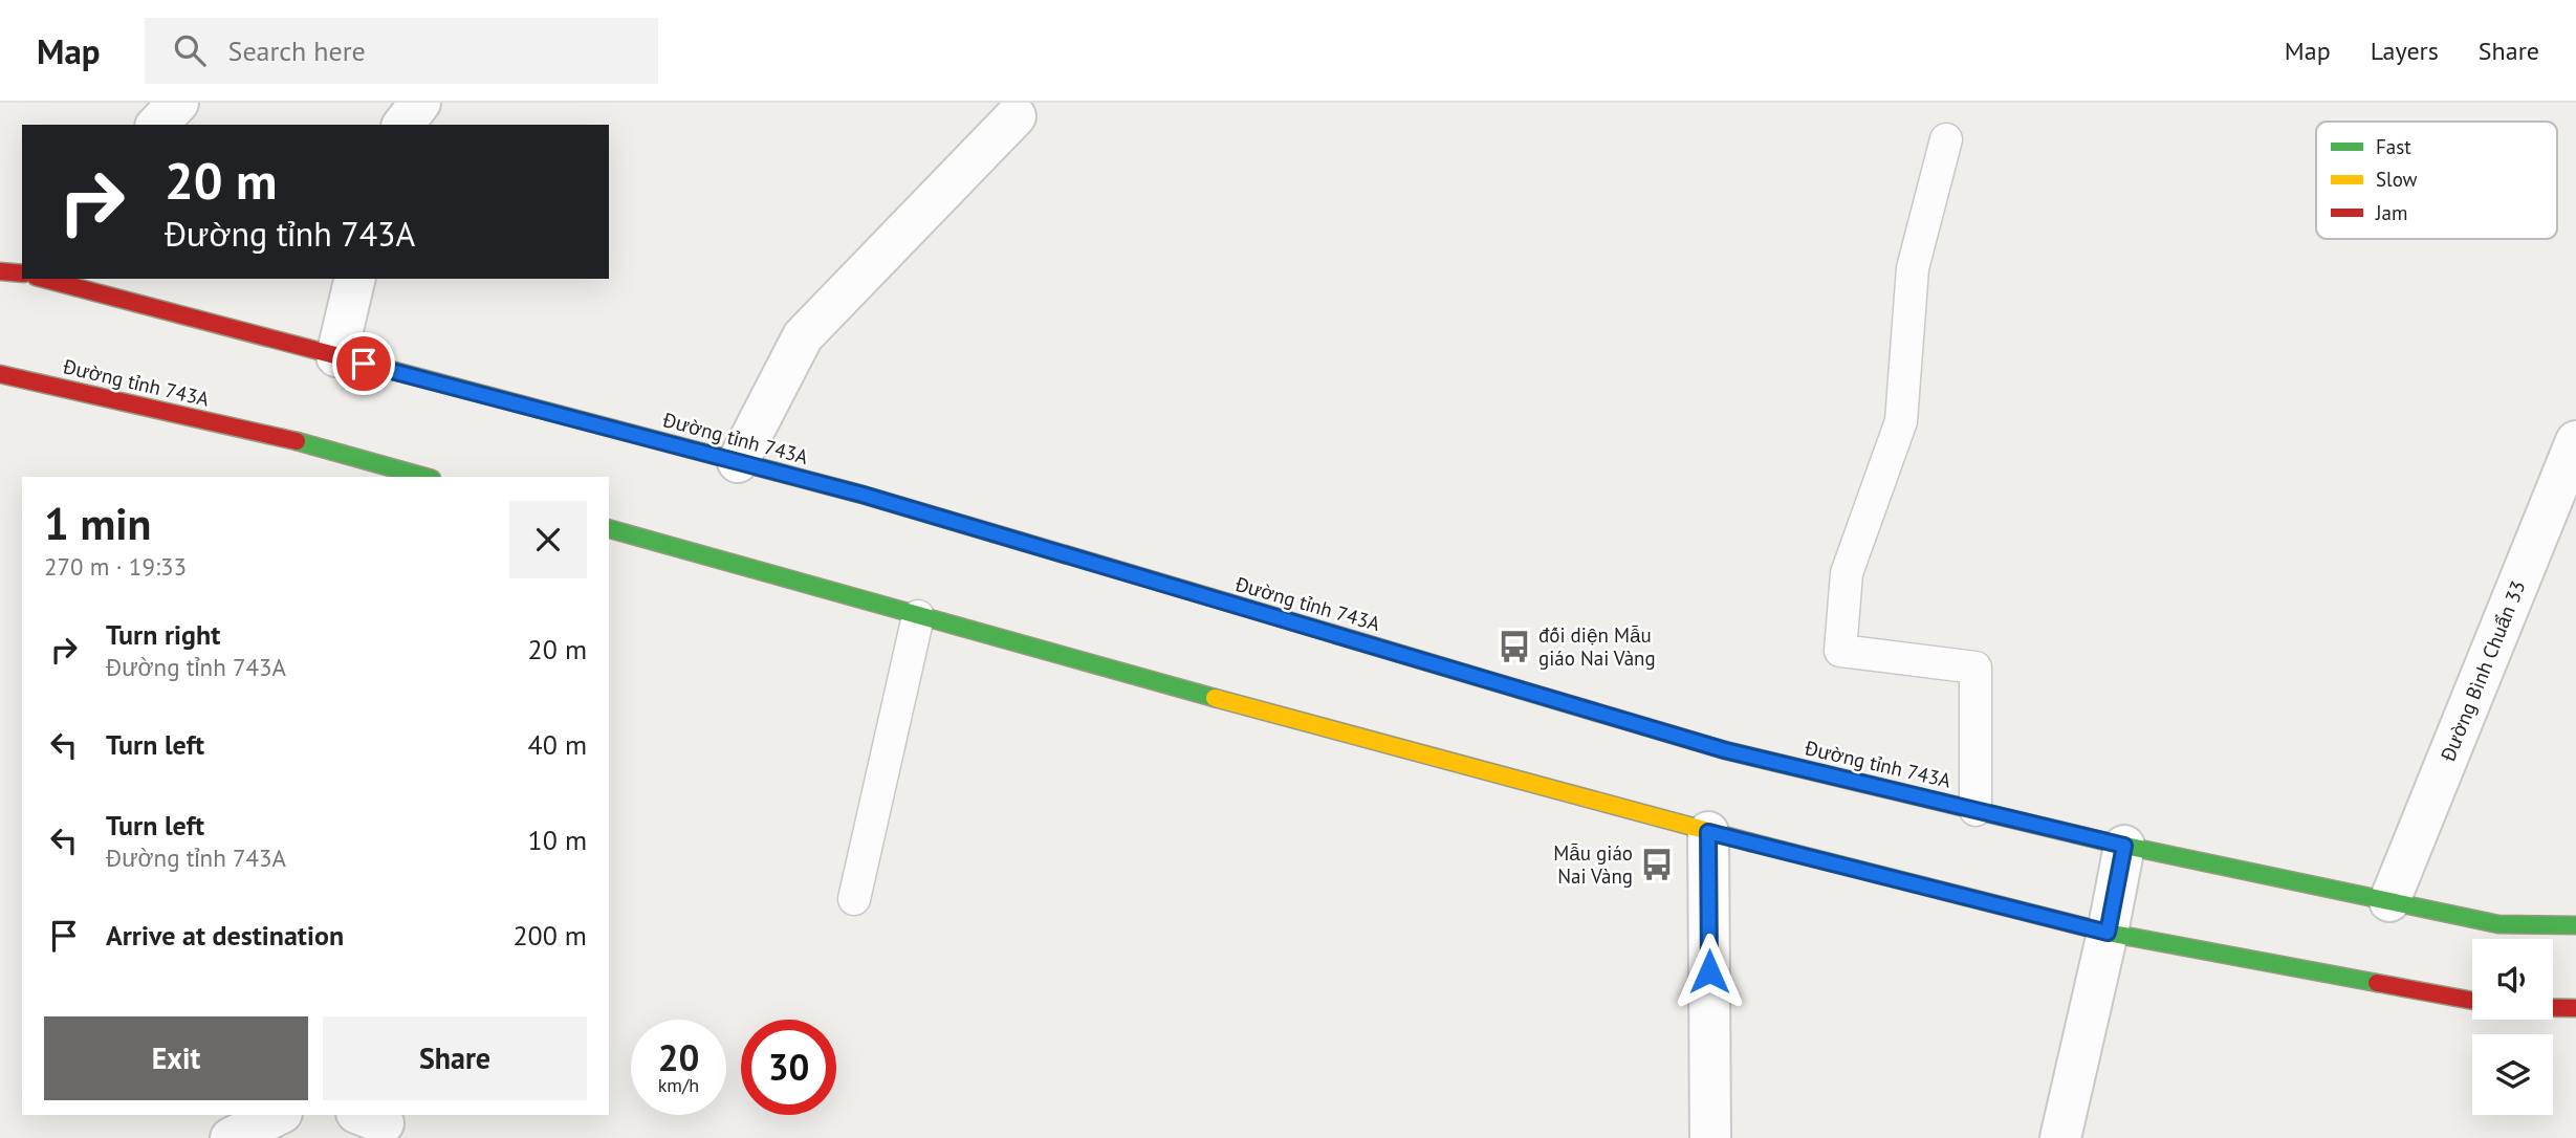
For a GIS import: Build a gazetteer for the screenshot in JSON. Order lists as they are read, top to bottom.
{
  "streets": {
    "main road": ["Đường tỉnh 743A"],
    "street": ["Đường Bình Chuẩn 33"]
  },
  "crossings": [
    ["Đường tỉnh 743A", "Đường Bình Chuẩn 33"]
  ],
  "places": {
    "bus stop": ["đối diện Mẫu giáo Nai Vàng", "Mẫu giáo Nai Vàng"]
  },
  "legend": ["Fast", "Slow", "Jam"],
  "page": {
    "header": "Map",
    "search": "Search here",
    "nav": ["Map", "Layers", "Share"],
    "turn": ["20 m", "Đường tỉnh 743A"],
    "heading": ["1 min", "270 m · 19:33"],
    "list": [
      {
        "name": "Turn right",
        "note": "Đường tỉnh 743A",
        "value": "20 m"
      },
      {
        "name": "Turn left",
        "value": "40 m"
      },
      {
        "name": "Turn left",
        "note": "Đường tỉnh 743A",
        "value": "10 m"
      },
      {
        "name": "Arrive at destination",
        "value": "200 m"
      }
    ],
    "buttons": ["Exit", "Share"],
    "speed": "20 km/h",
    "limit": "30"
  }
}
